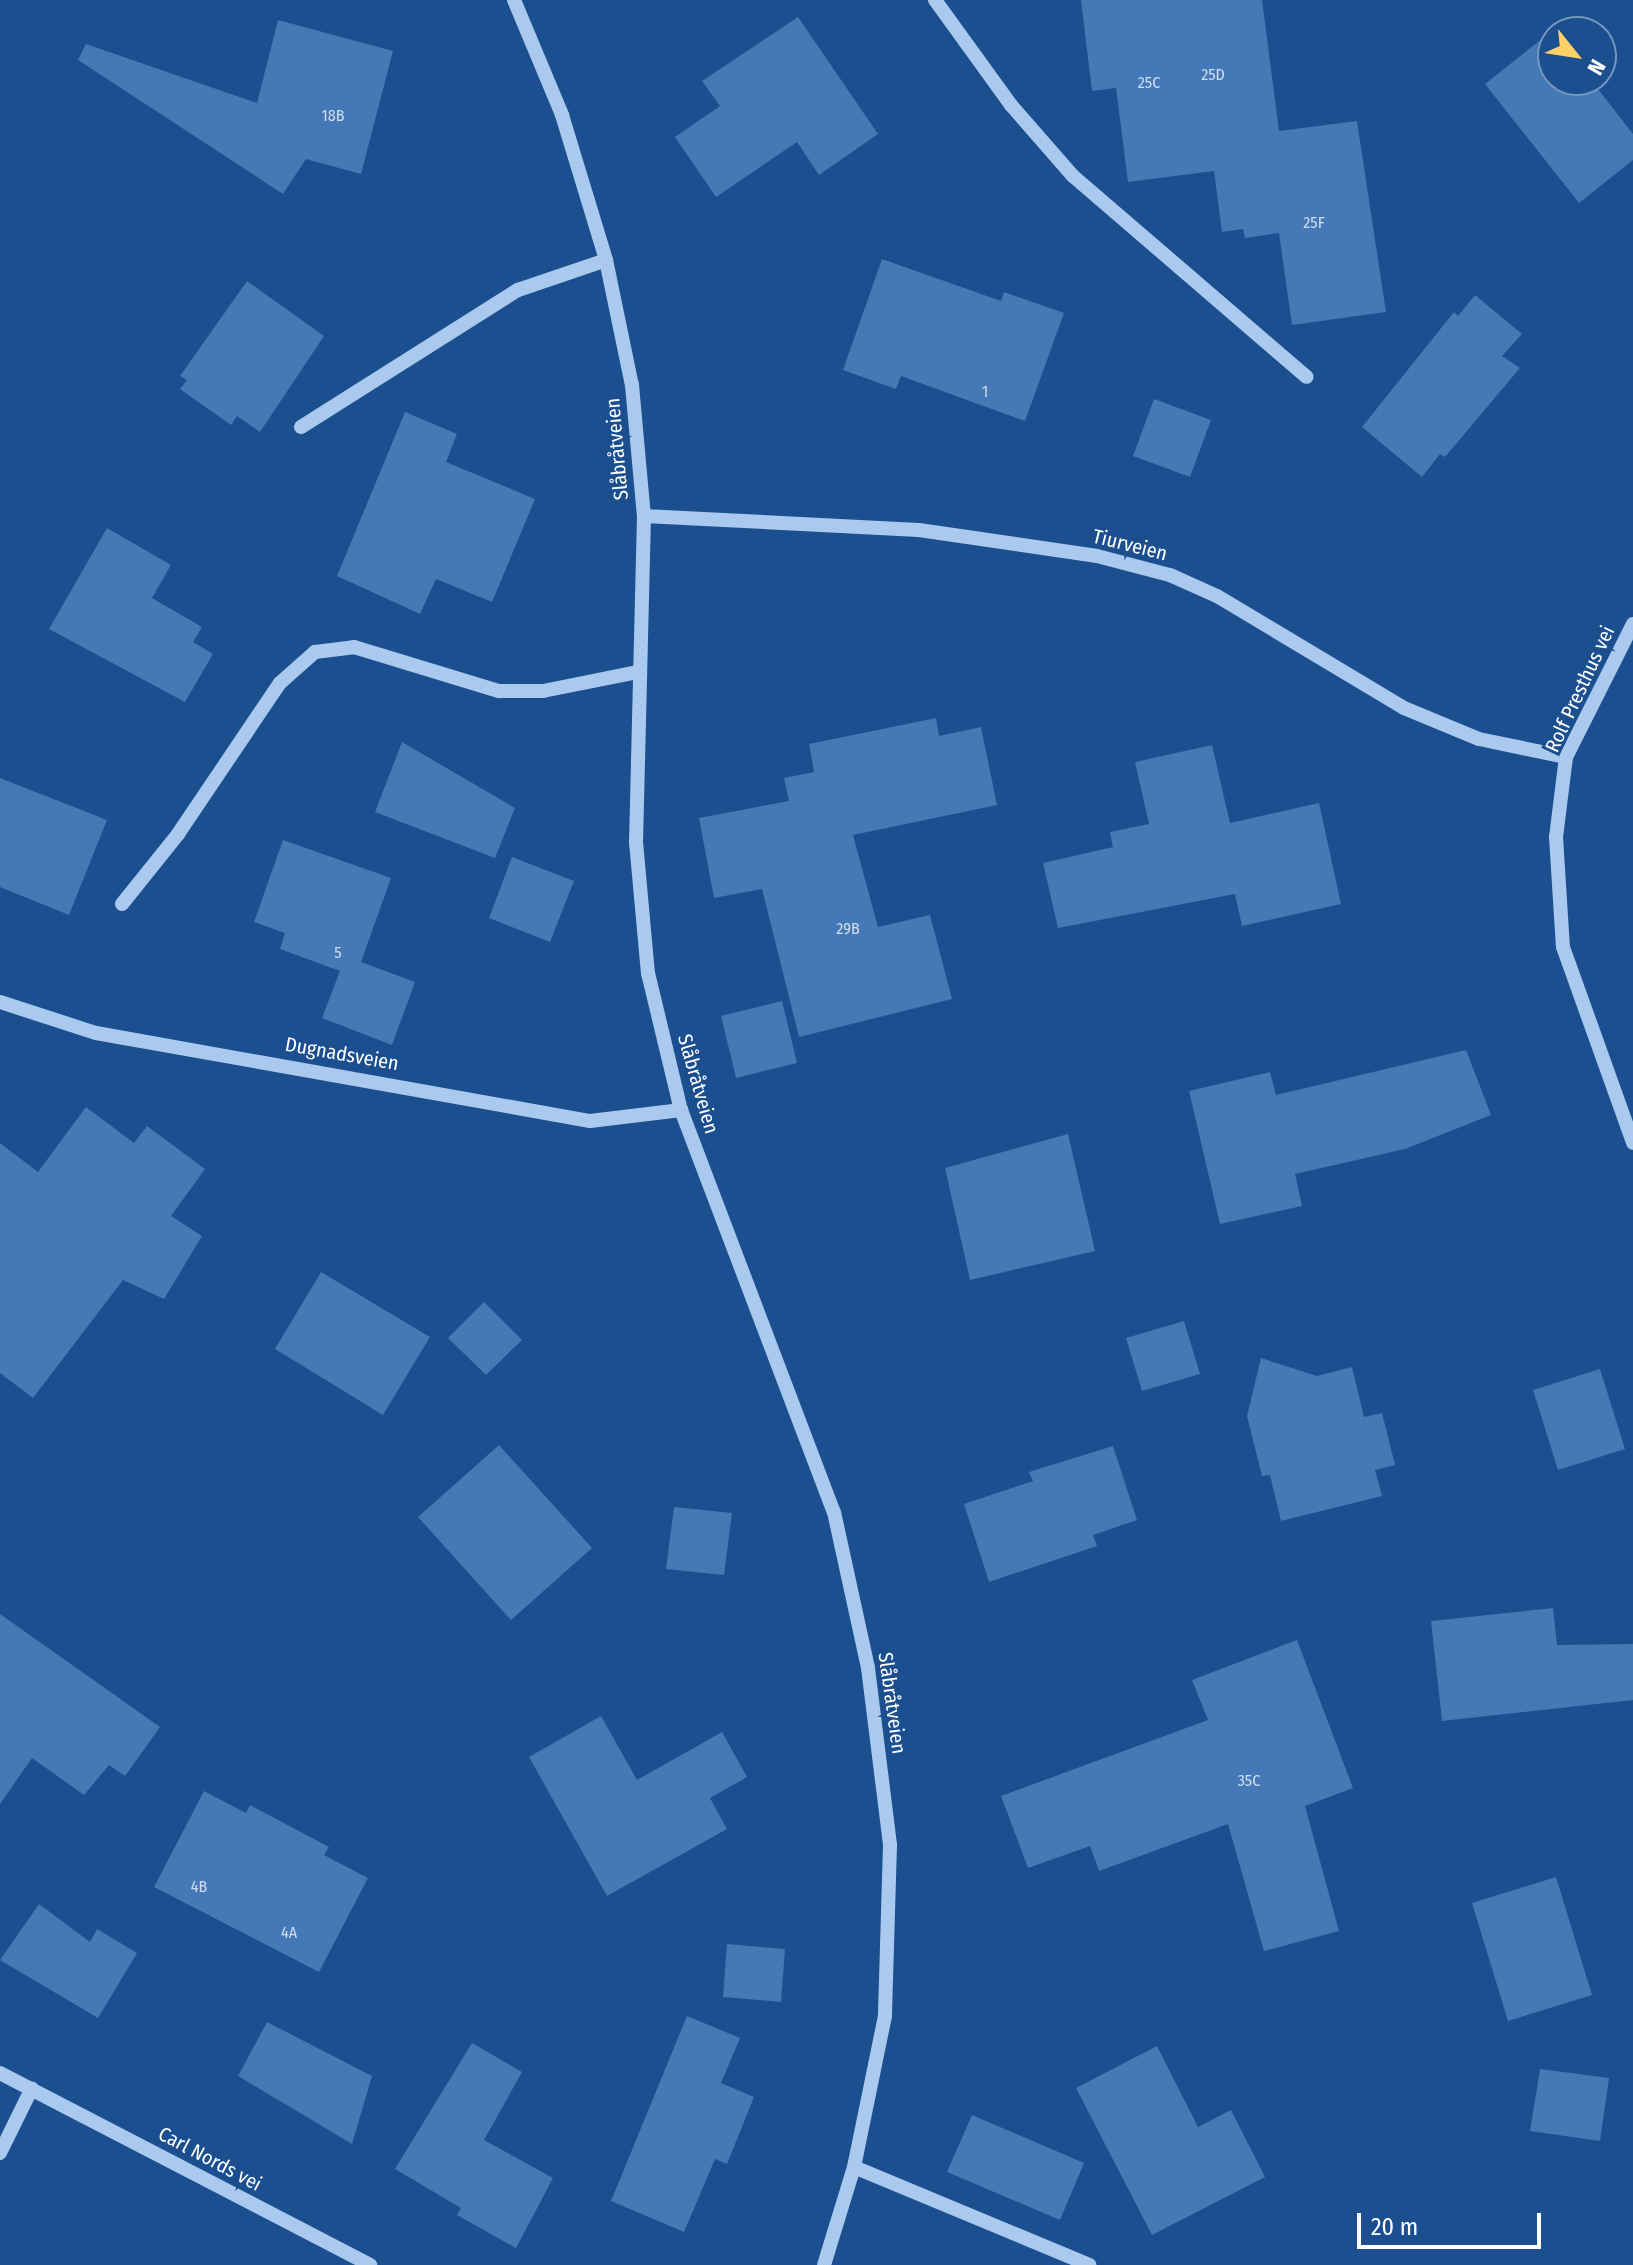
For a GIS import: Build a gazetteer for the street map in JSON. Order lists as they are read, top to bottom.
{
  "streets": {
    "street": [
      "Slåbråtveien",
      "Tiurveien",
      "Rolf Presthus vei",
      "Dugnadsveien",
      "Carl Nords vei"
    ]
  },
  "crossings": [
    ["Slåbråtveien", "Tiurveien"],
    ["Slåbråtveien", "Dugnadsveien"],
    ["Tiurveien", "Rolf Presthus vei"]
  ],
  "house_numbers": [
    "25D",
    "25C",
    "18B",
    "25F",
    "1",
    "29B",
    "5",
    "35C",
    "4B",
    "4A"
  ],
  "scale_bar": "20 m",
  "north": "bottom right"
}
